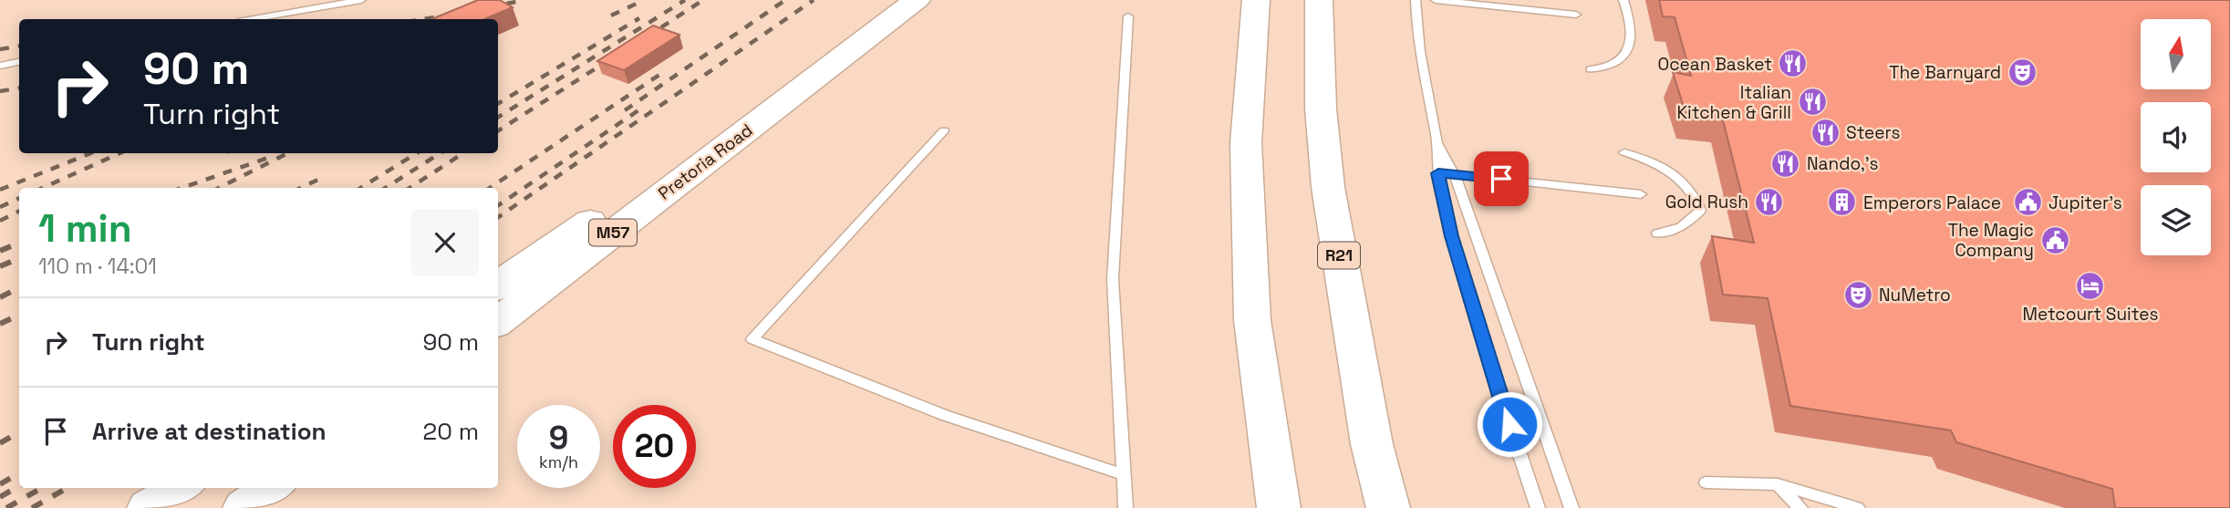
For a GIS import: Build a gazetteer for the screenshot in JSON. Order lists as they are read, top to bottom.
{
  "streets": {
    "main road": ["Pretoria Road", "M57", "R21"]
  },
  "places": {
    "restaurant": [
      "Ocean Basket",
      "Italian Kitchen & Grill",
      "Steers",
      "Nando,'s",
      "Gold Rush"
    ],
    "theatre": ["The Barnyard", "NuMetro"],
    "building": ["Emperors Palace"],
    "public building": ["Jupiter's", "The Magic Company"],
    "hotel": ["Metcourt Suites"]
  },
  "north": "top",
  "page": {
    "turn": ["90 m", "Turn right"],
    "heading": ["1 min", "110 m · 14:01"],
    "list": [
      {
        "name": "Turn right",
        "value": "90 m"
      },
      {
        "name": "Arrive at destination",
        "value": "20 m"
      }
    ],
    "speed": "9 km/h",
    "limit": "20"
  }
}
